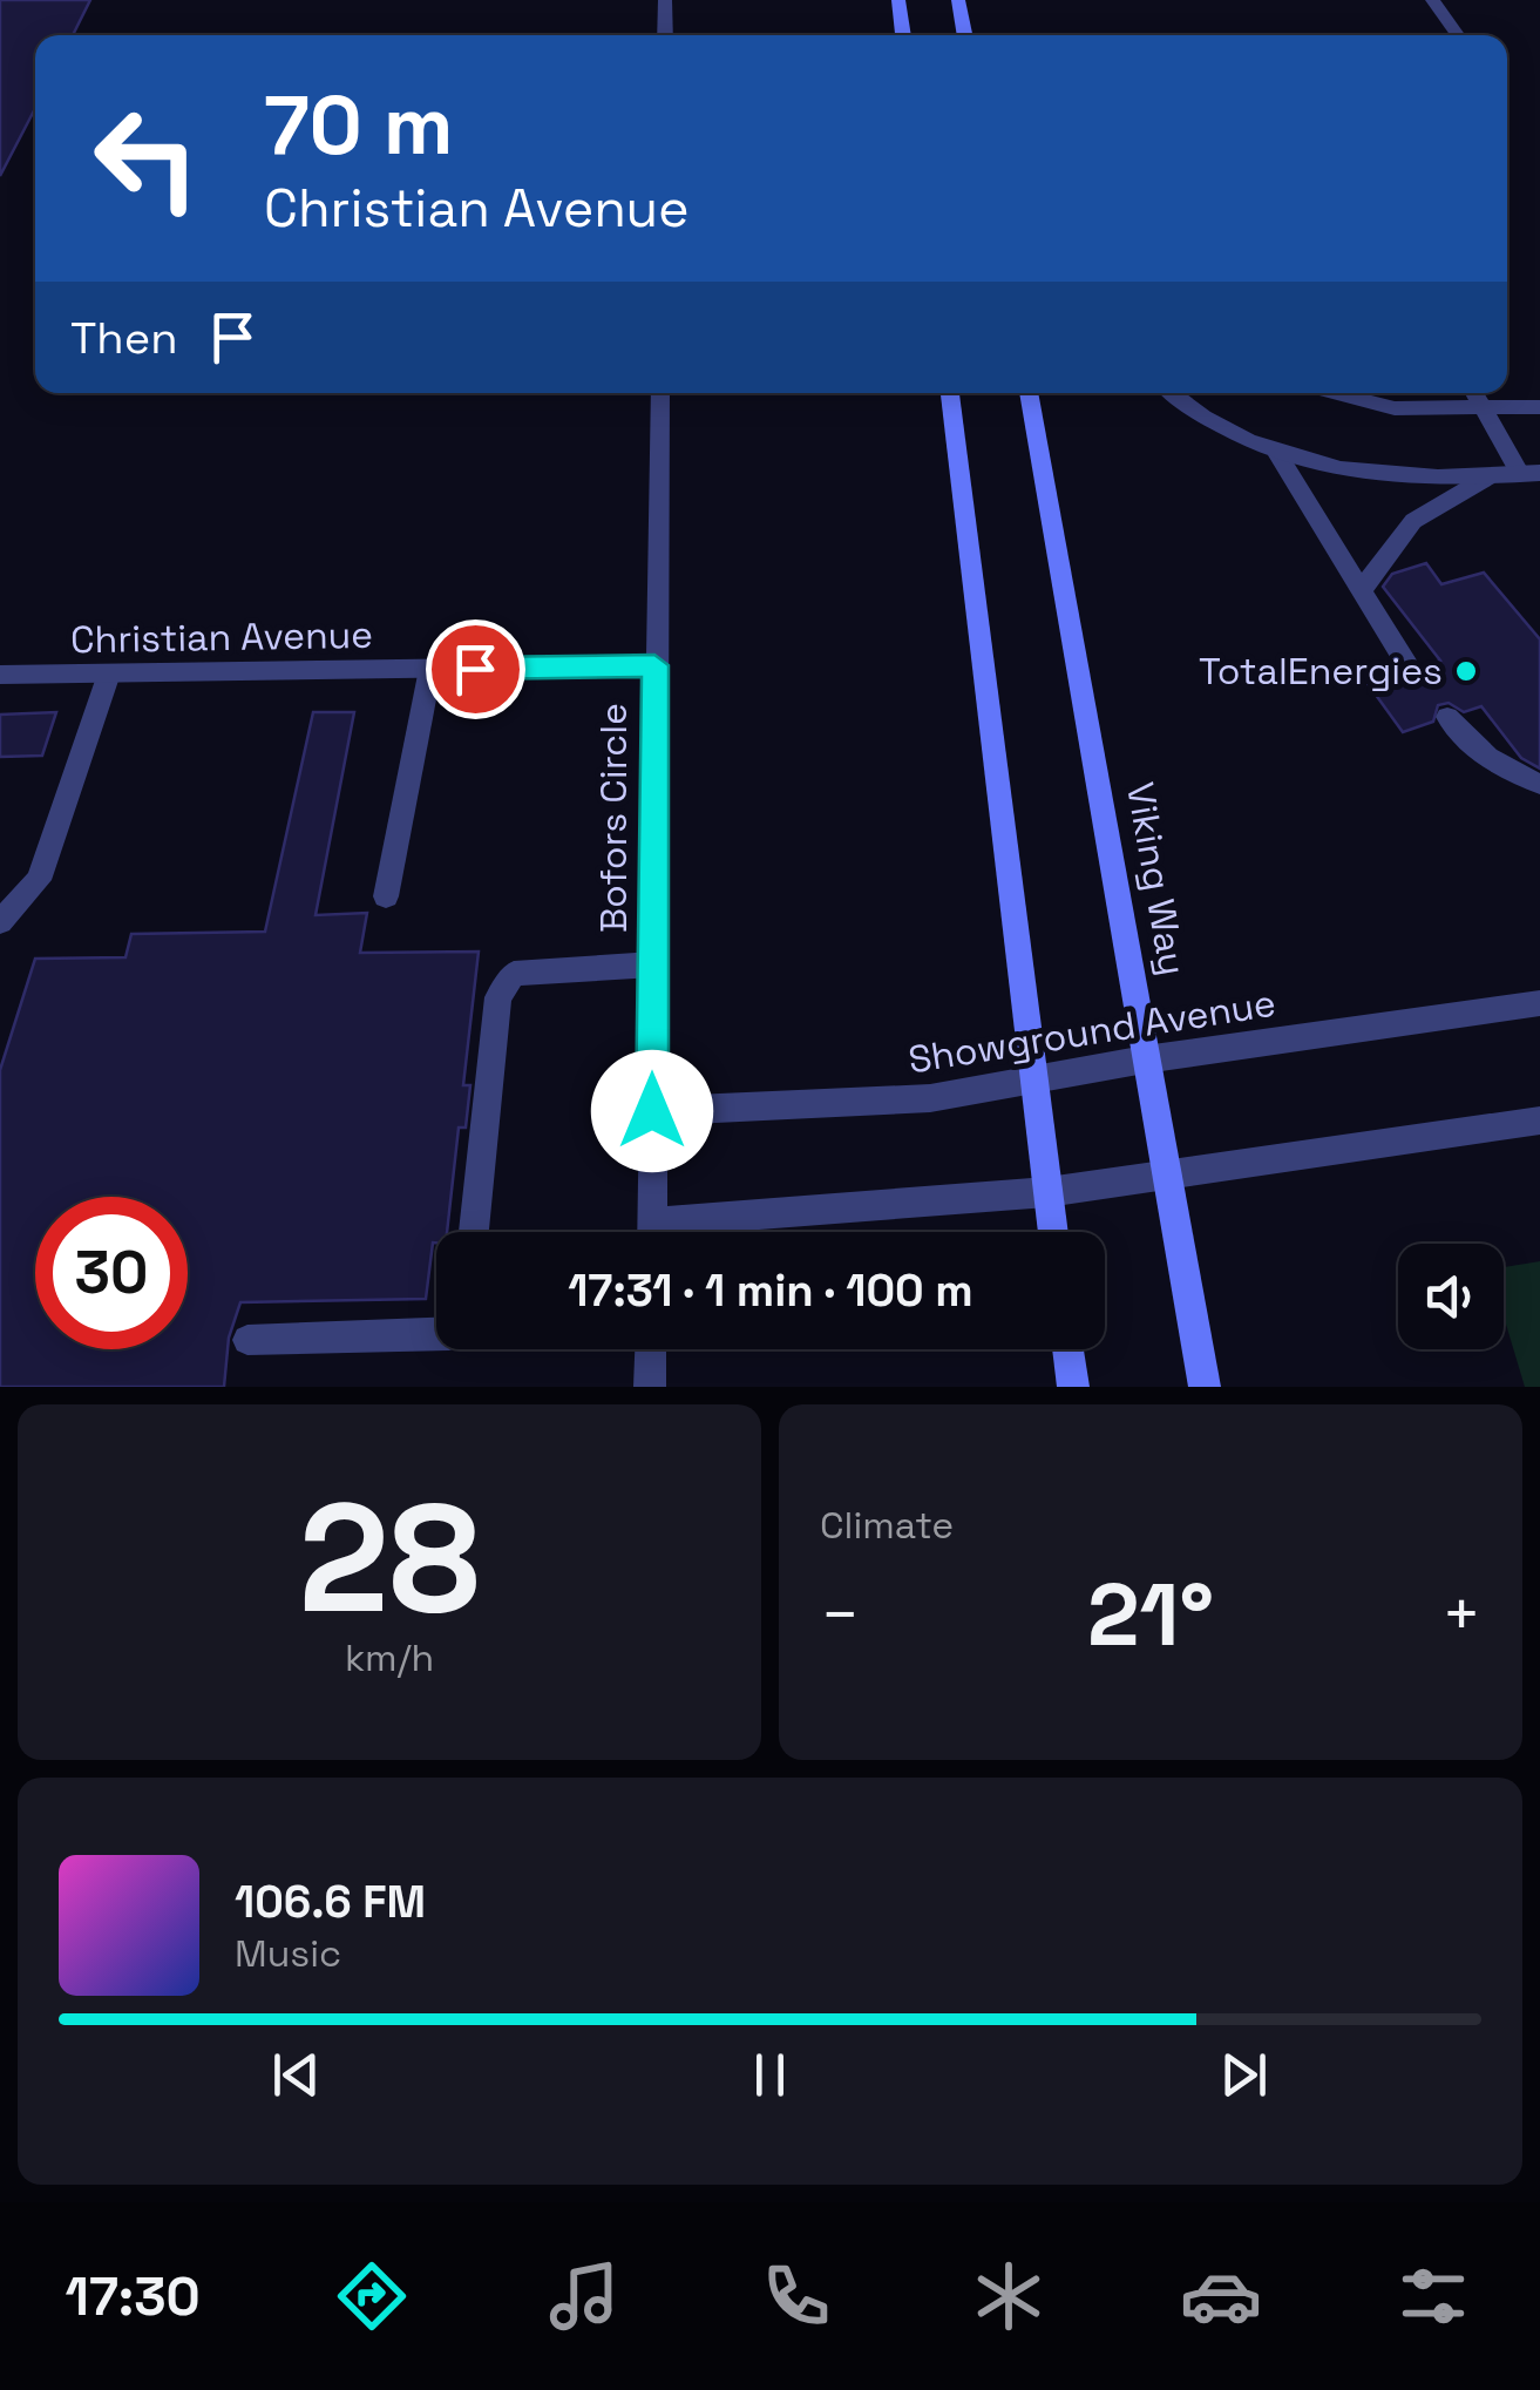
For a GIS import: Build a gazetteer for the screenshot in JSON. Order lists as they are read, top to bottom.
{
  "streets": {
    "main road": ["Viking Way"],
    "street": ["Christian Avenue", "Bofors Circle", "Showground Avenue"]
  },
  "crossings": [
    ["Christian Avenue", "Bofors Circle"],
    ["Bofors Circle", "Showground Avenue"],
    ["Viking Way", "Showground Avenue"]
  ],
  "places": ["TotalEnergies"],
  "page": {
    "turn": ["70 m", "Christian Avenue"],
    "then": "Then",
    "limit": "30",
    "trip": "17:31 · 1 min · 100 m",
    "tile": [
      ["28", "km/h"],
      "Climate"
    ],
    "heat": ["−", "21°", "+"],
    "song": ["106.6 FM", "Music"],
    "tabs": "17:30"
  }
}
